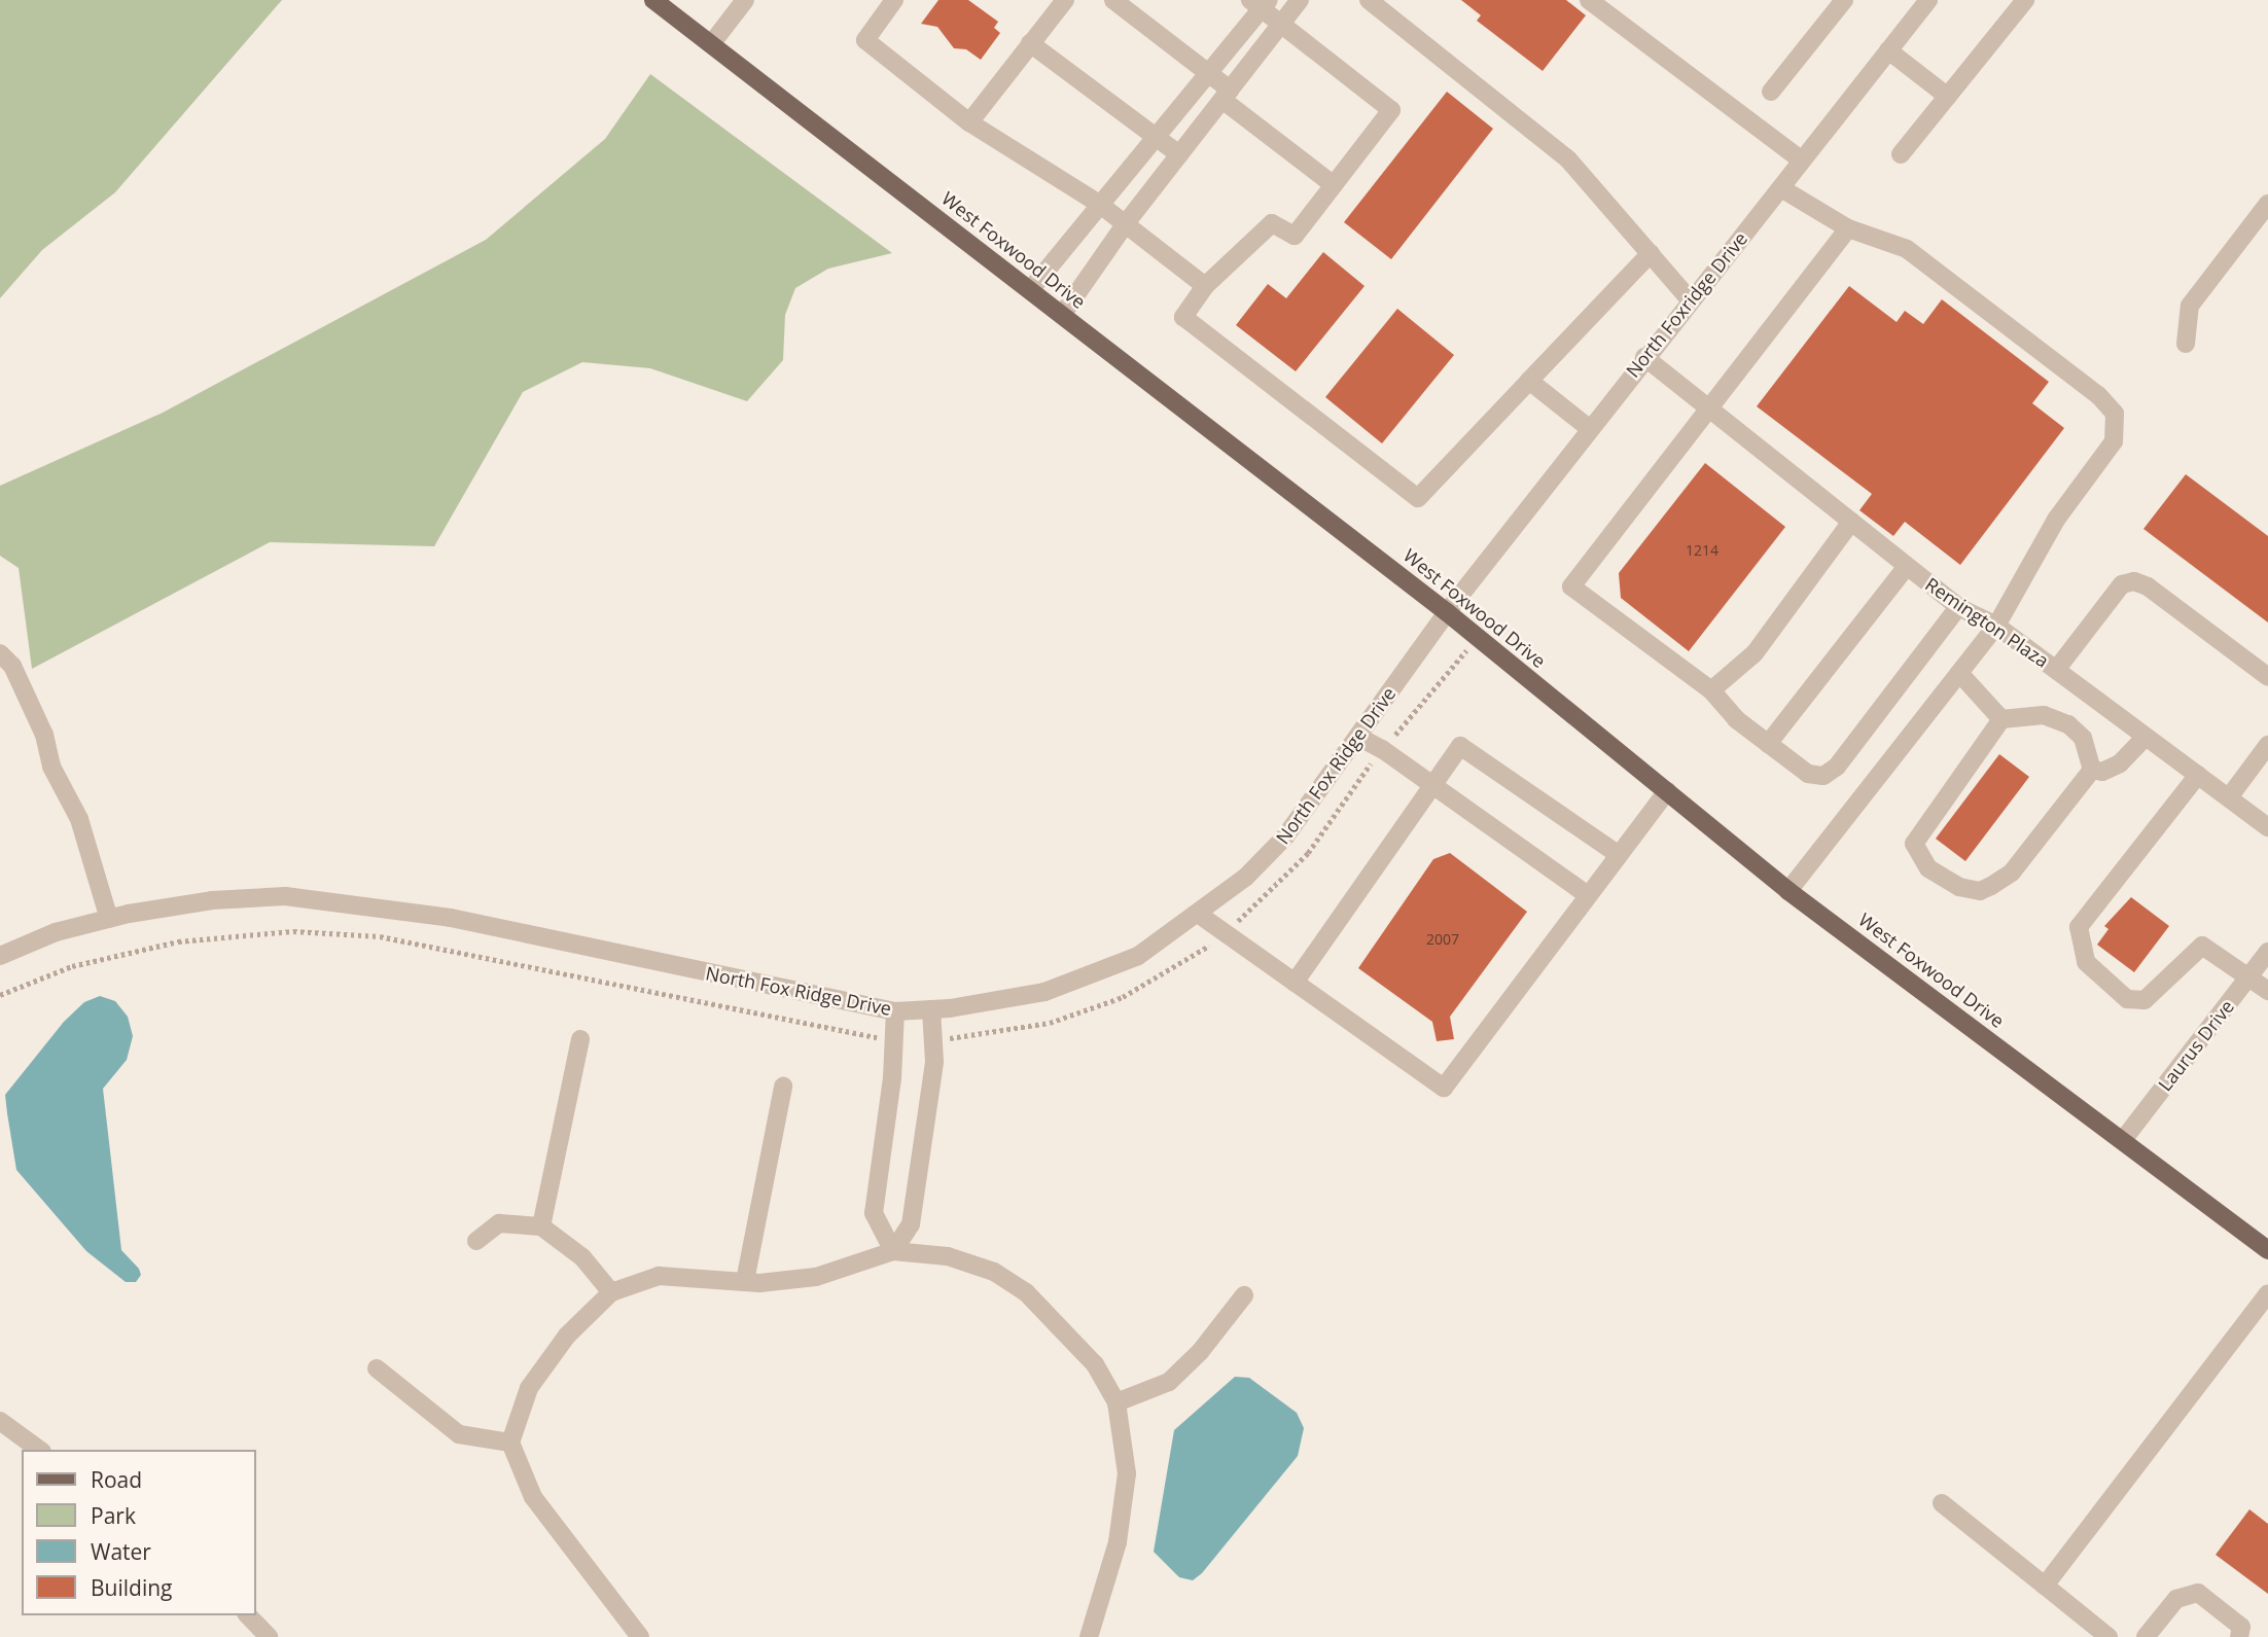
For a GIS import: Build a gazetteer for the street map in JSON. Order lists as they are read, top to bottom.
{
  "streets": {
    "main road": ["West Foxwood Drive"],
    "street": [
      "North Foxridge Drive",
      "Remington Plaza",
      "North Fox Ridge Drive",
      "Laurus Drive"
    ]
  },
  "crossings": [
    ["West Foxwood Drive", "North Foxridge Drive"],
    ["West Foxwood Drive", "North Fox Ridge Drive"],
    ["West Foxwood Drive", "Laurus Drive"],
    ["North Foxridge Drive", "Remington Plaza"],
    ["North Foxridge Drive", "North Fox Ridge Drive"]
  ],
  "house_numbers": ["1214", "2007"],
  "legend": [
    "Road",
    "Park",
    "Water",
    "Building"
  ]
}
